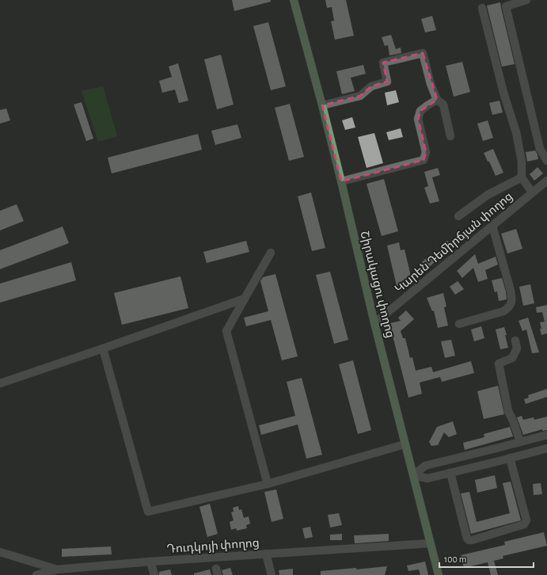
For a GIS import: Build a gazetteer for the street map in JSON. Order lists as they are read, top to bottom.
{
  "streets": {
    "main road": ["Շիրակացու փողոց"],
    "street": ["Կարեն Դեմիրճյան փողոց", "Դուդկոյի փողոց"]
  },
  "crossings": [
    ["Կարեն Դեմիրճյան փողոց", "Շիրակացու փողոց"],
    ["Շիրակացու փողոց", "Դուդկոյի փողոց"]
  ],
  "scale_bar": "100 m"
}
